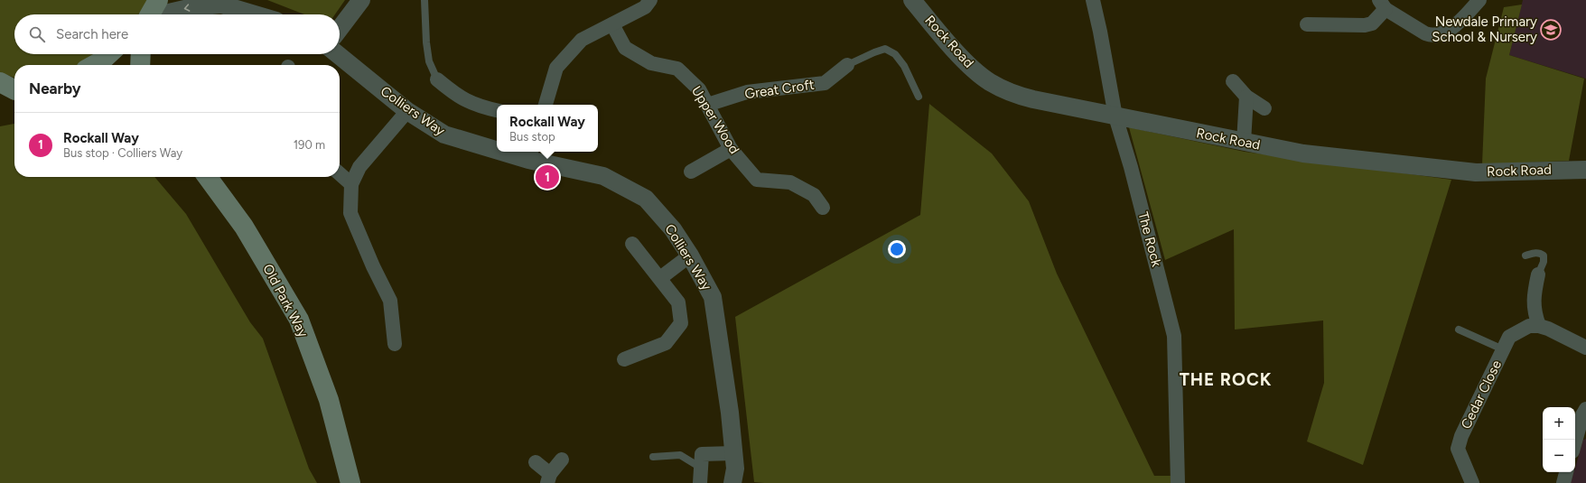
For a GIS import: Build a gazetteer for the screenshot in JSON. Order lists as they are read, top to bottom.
{
  "streets": {
    "main road": ["Old Park Way"],
    "street": [
      "Rock Road",
      "Great Croft",
      "Colliers Way",
      "Upper Wood",
      "The Rock",
      "Cedar Close"
    ]
  },
  "crossings": [
    ["Rock Road", "The Rock"],
    ["Great Croft", "Upper Wood"]
  ],
  "districts": ["THE ROCK"],
  "places": {
    "school or university": ["Newdale Primary School & Nursery"]
  },
  "page": {
    "search": "Search here",
    "heading": "Nearby",
    "popup": ["Rockall Way", "Bus stop"],
    "list": [
      {
        "mark": "1",
        "name": "Rockall Way",
        "note": "Bus stop · Colliers Way",
        "value": "190 m"
      }
    ],
    "pins": "1",
    "map_buttons": ["+", "−"]
  }
}
